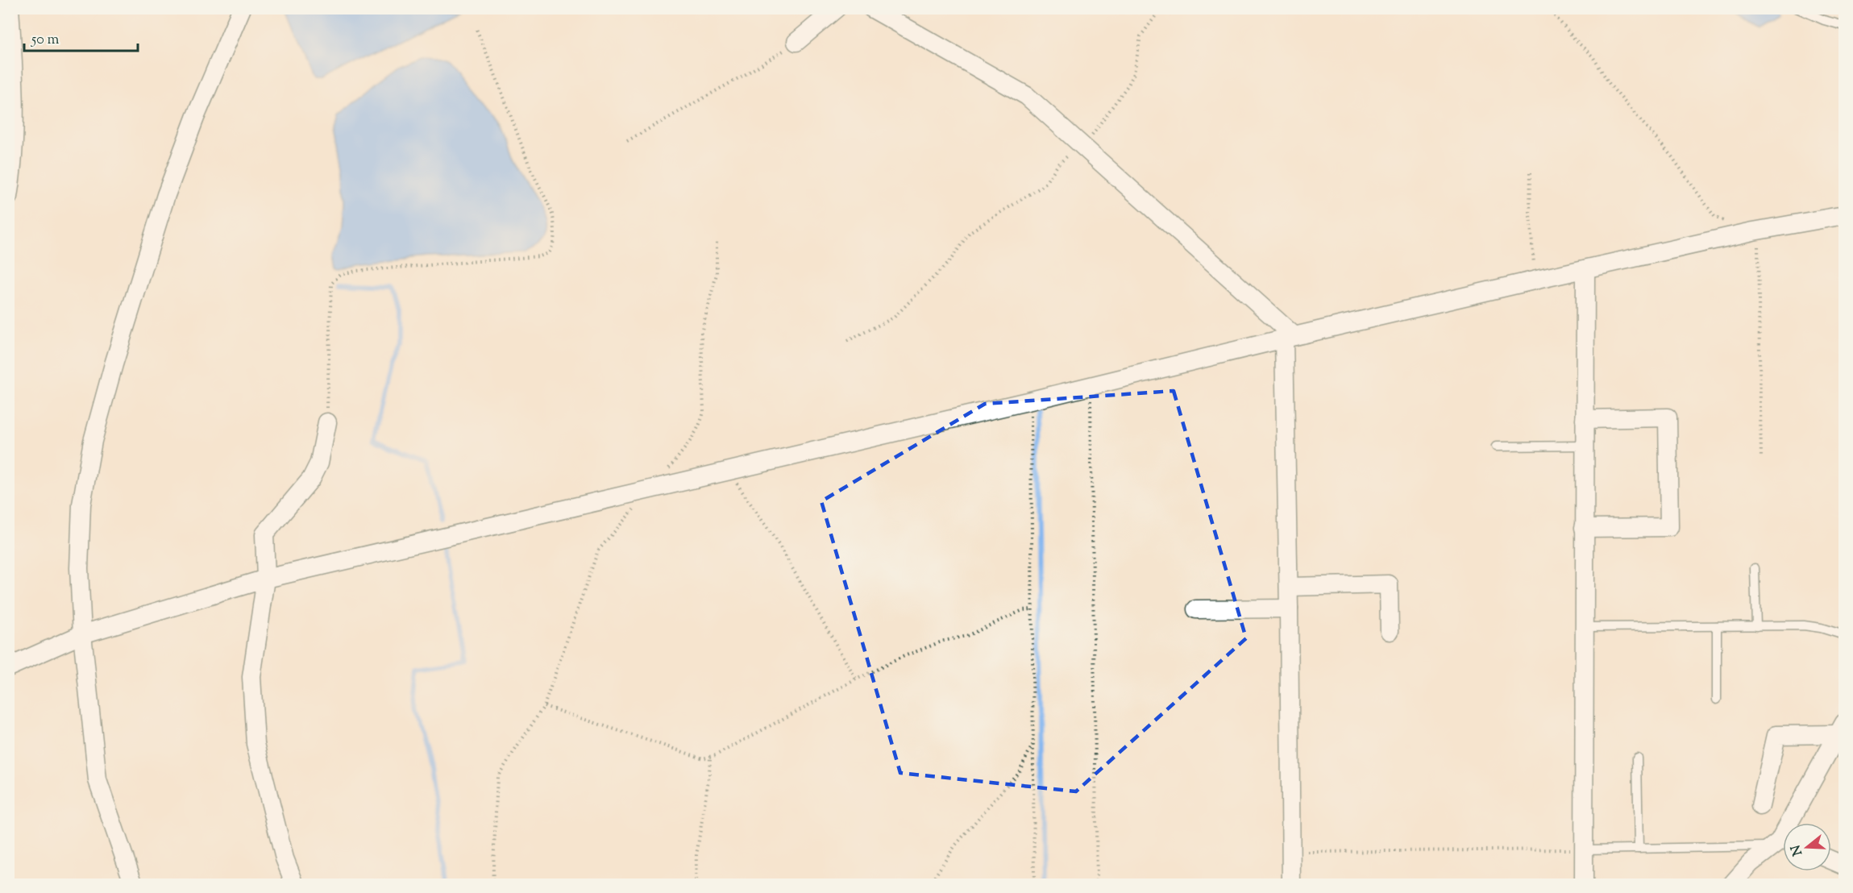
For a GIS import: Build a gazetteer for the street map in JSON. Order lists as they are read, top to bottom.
{
  "scale_bar": "50 m",
  "north": "left"
}
